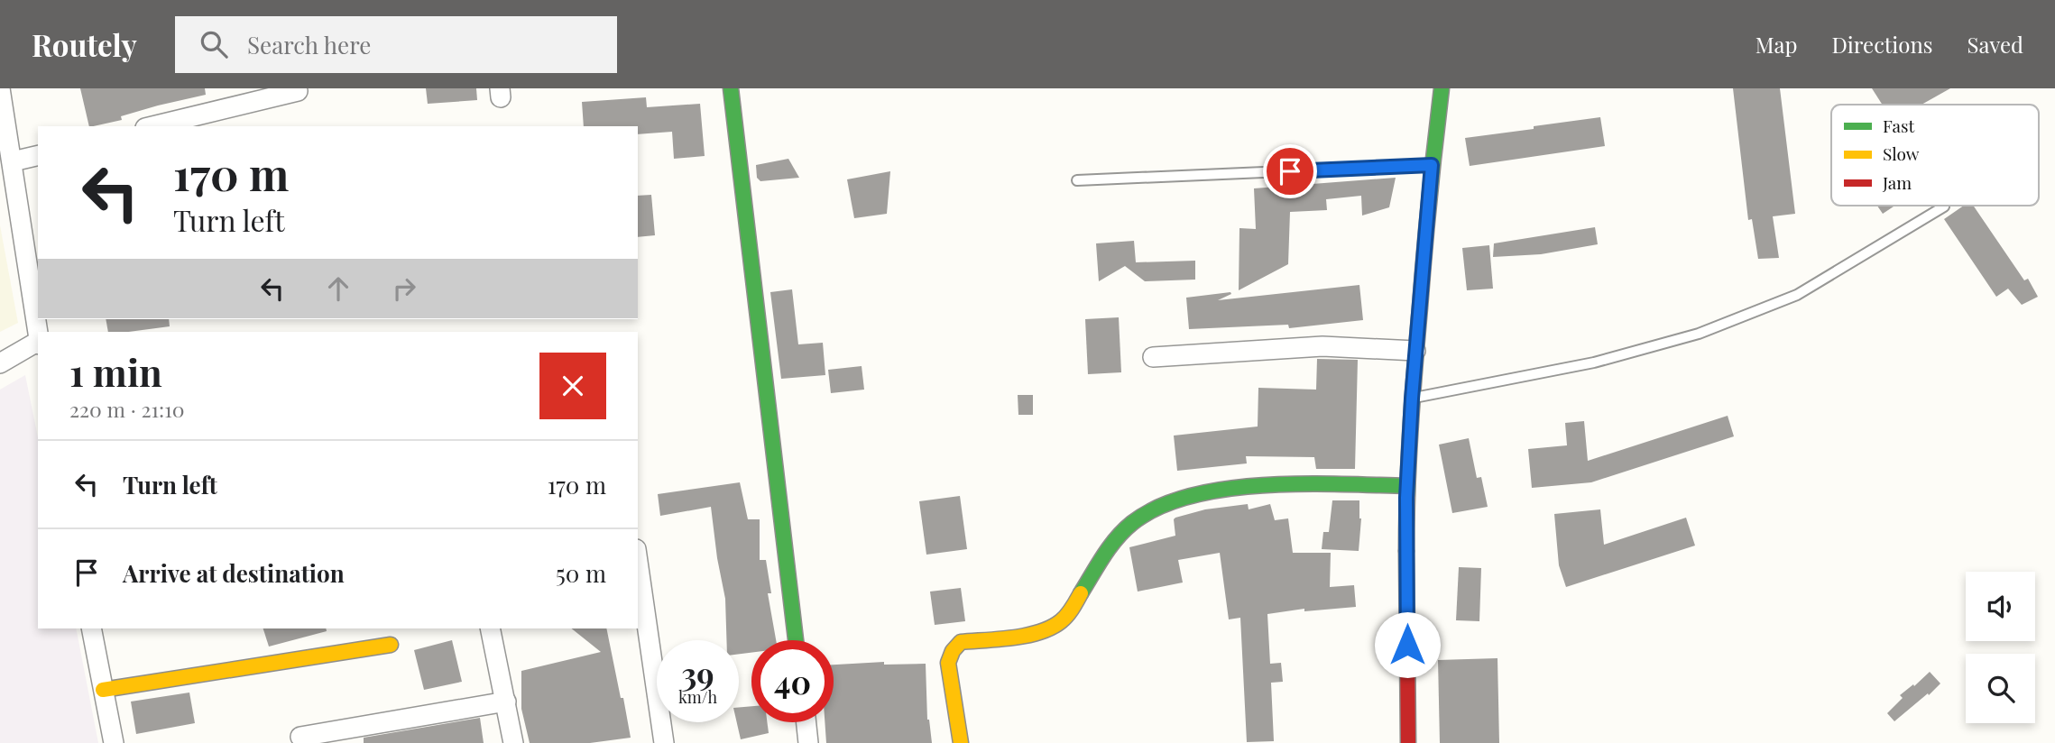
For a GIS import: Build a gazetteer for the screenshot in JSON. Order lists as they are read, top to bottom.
{
  "legend": ["Fast", "Slow", "Jam"],
  "page": {
    "header": "Routely",
    "search": "Search here",
    "nav": ["Map", "Directions", "Saved"],
    "turn": ["170 m", "Turn left"],
    "heading": ["1 min", "220 m · 21:10"],
    "list": [
      {
        "name": "Turn left",
        "value": "170 m"
      },
      {
        "name": "Arrive at destination",
        "value": "50 m"
      }
    ],
    "speed": "39 km/h",
    "limit": "40"
  }
}
